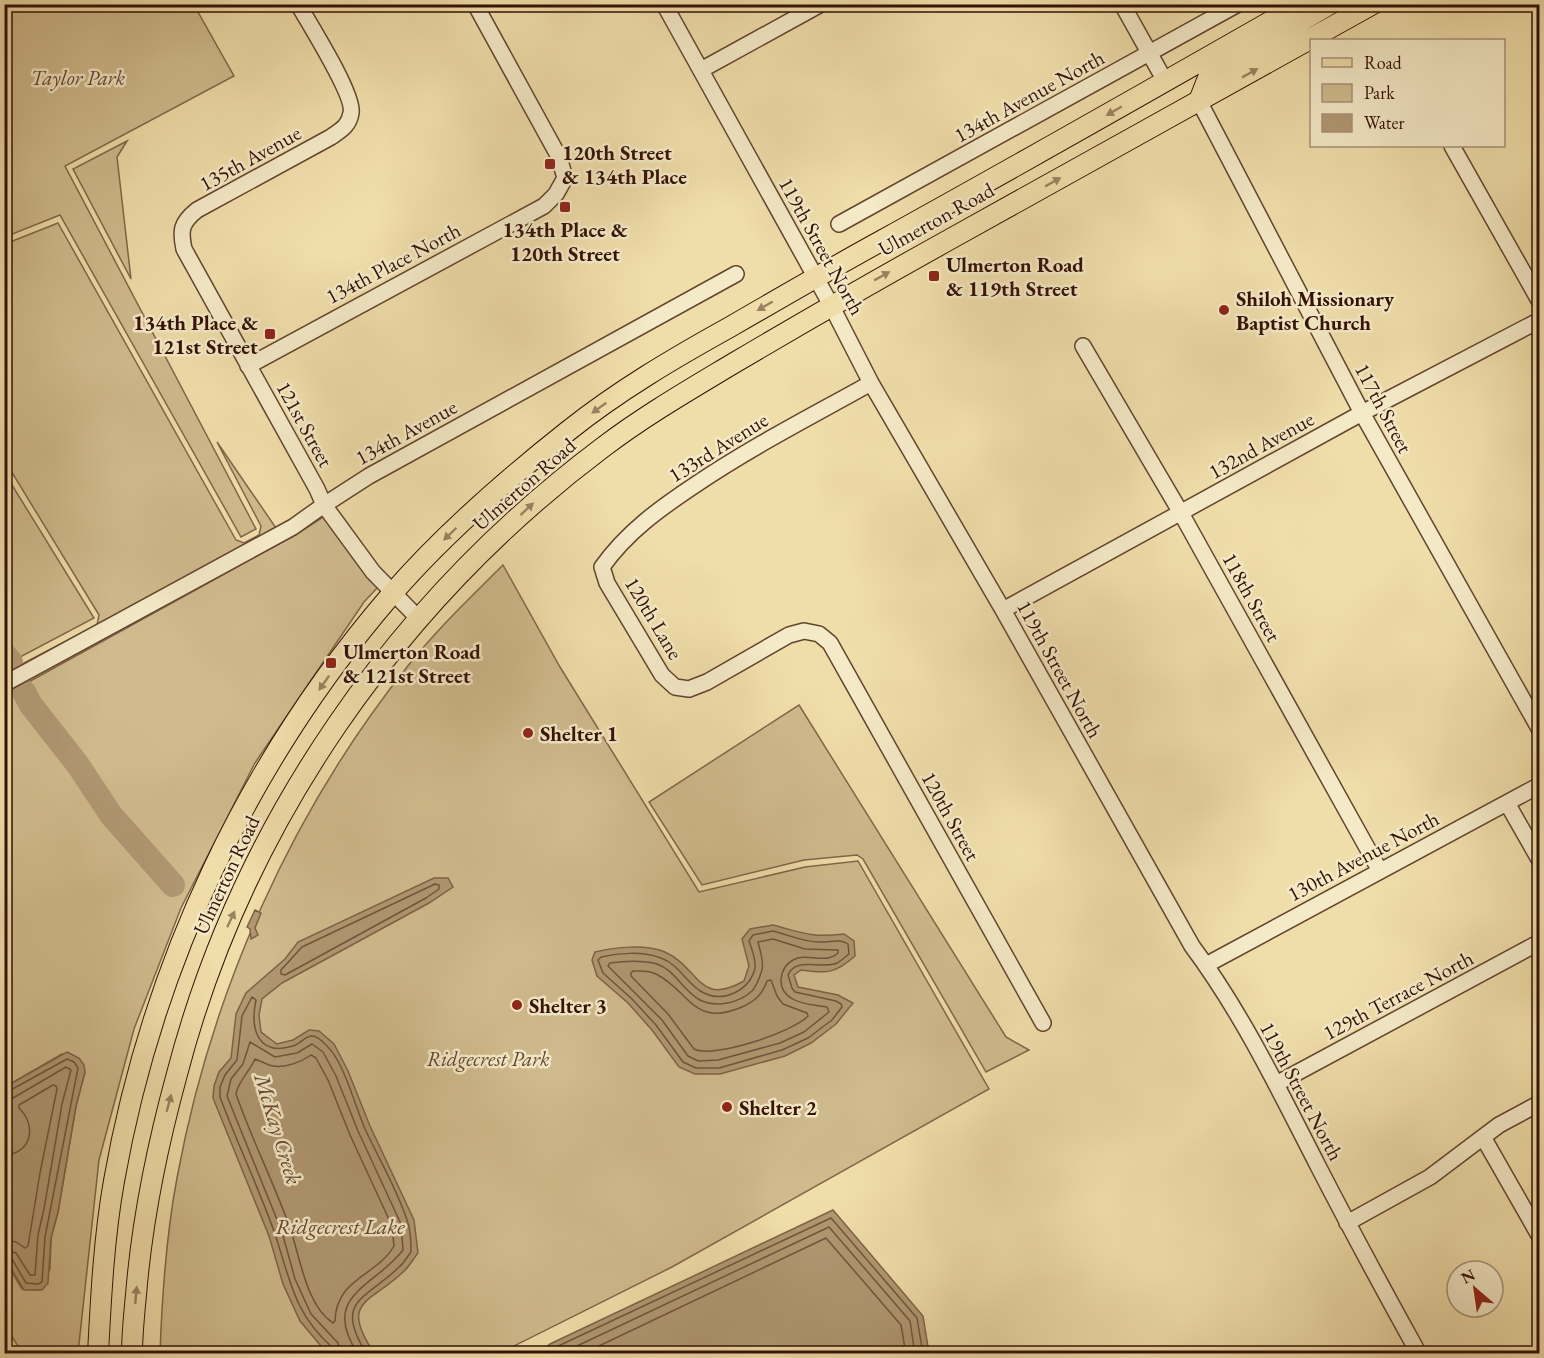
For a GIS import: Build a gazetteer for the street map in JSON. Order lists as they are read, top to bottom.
{
  "streets": {
    "main road": ["Ulmerton Road"],
    "street": [
      "134th Avenue North",
      "135th Avenue",
      "119th Street North",
      "134th Place North",
      "117th Street",
      "121st Street",
      "134th Avenue",
      "132nd Avenue",
      "133rd Avenue",
      "118th Street",
      "120th Lane",
      "120th Street",
      "130th Avenue North",
      "129th Terrace North"
    ]
  },
  "crossings": [
    ["135th Avenue", "121st Street"],
    ["Ulmerton Road", "119th Street North"],
    ["Ulmerton Road", "117th Street"],
    ["Ulmerton Road", "121st Street"],
    ["119th Street North", "132nd Avenue"],
    ["119th Street North", "133rd Avenue"],
    ["119th Street North", "130th Avenue North"],
    ["119th Street North", "129th Terrace North"],
    ["134th Place North", "121st Street"],
    ["117th Street", "132nd Avenue"],
    ["121st Street", "134th Avenue"],
    ["132nd Avenue", "118th Street"],
    ["133rd Avenue", "120th Lane"],
    ["118th Street", "130th Avenue North"],
    ["120th Lane", "120th Street"]
  ],
  "water": ["McKay Creek", "Ridgecrest Lake"],
  "parks": ["Taylor Park", "Ridgecrest Park"],
  "places": {
    "transit": [
      "120th Street & 134th Place",
      "134th Place & 120th Street",
      "Ulmerton Road & 119th Street",
      "134th Place & 121st Street",
      "Ulmerton Road & 121st Street"
    ],
    "other": [
      "Shiloh Missionary Baptist Church",
      "Shelter 1",
      "Shelter 3",
      "Shelter 2"
    ]
  },
  "legend": ["Road", "Park", "Water"],
  "north": "top left"
}
